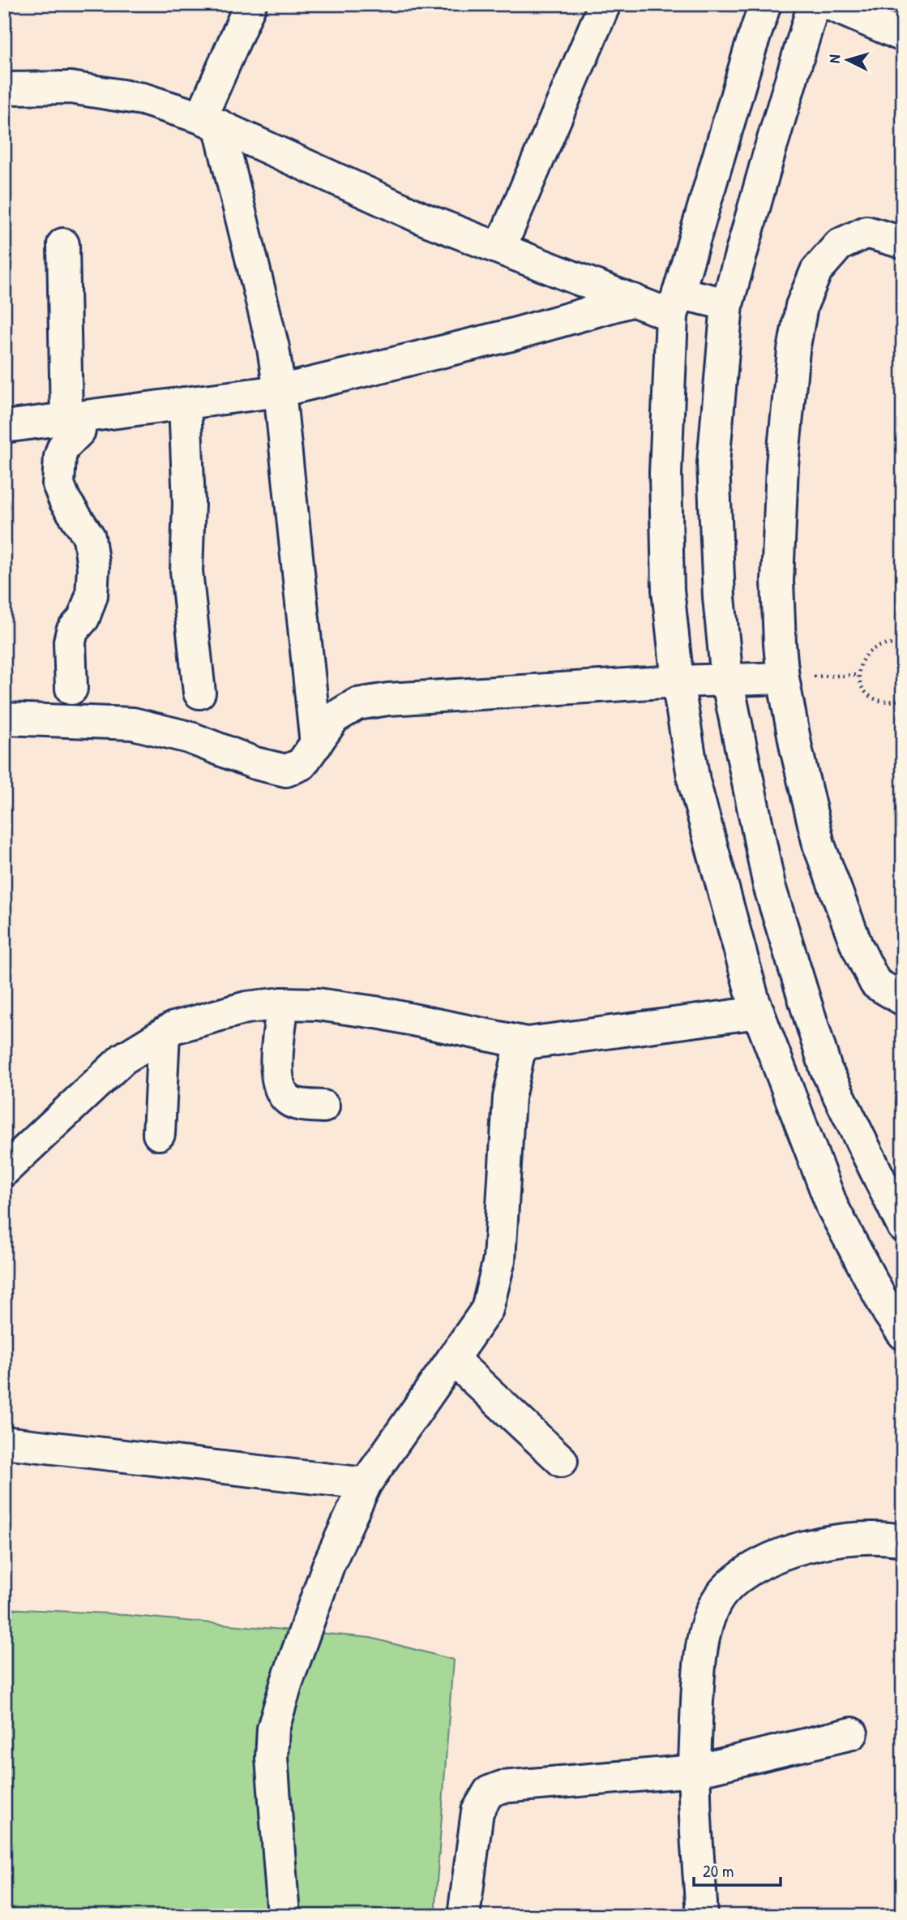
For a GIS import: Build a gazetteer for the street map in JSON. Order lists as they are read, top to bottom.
{
  "scale_bar": "20 m",
  "north": "left"
}
